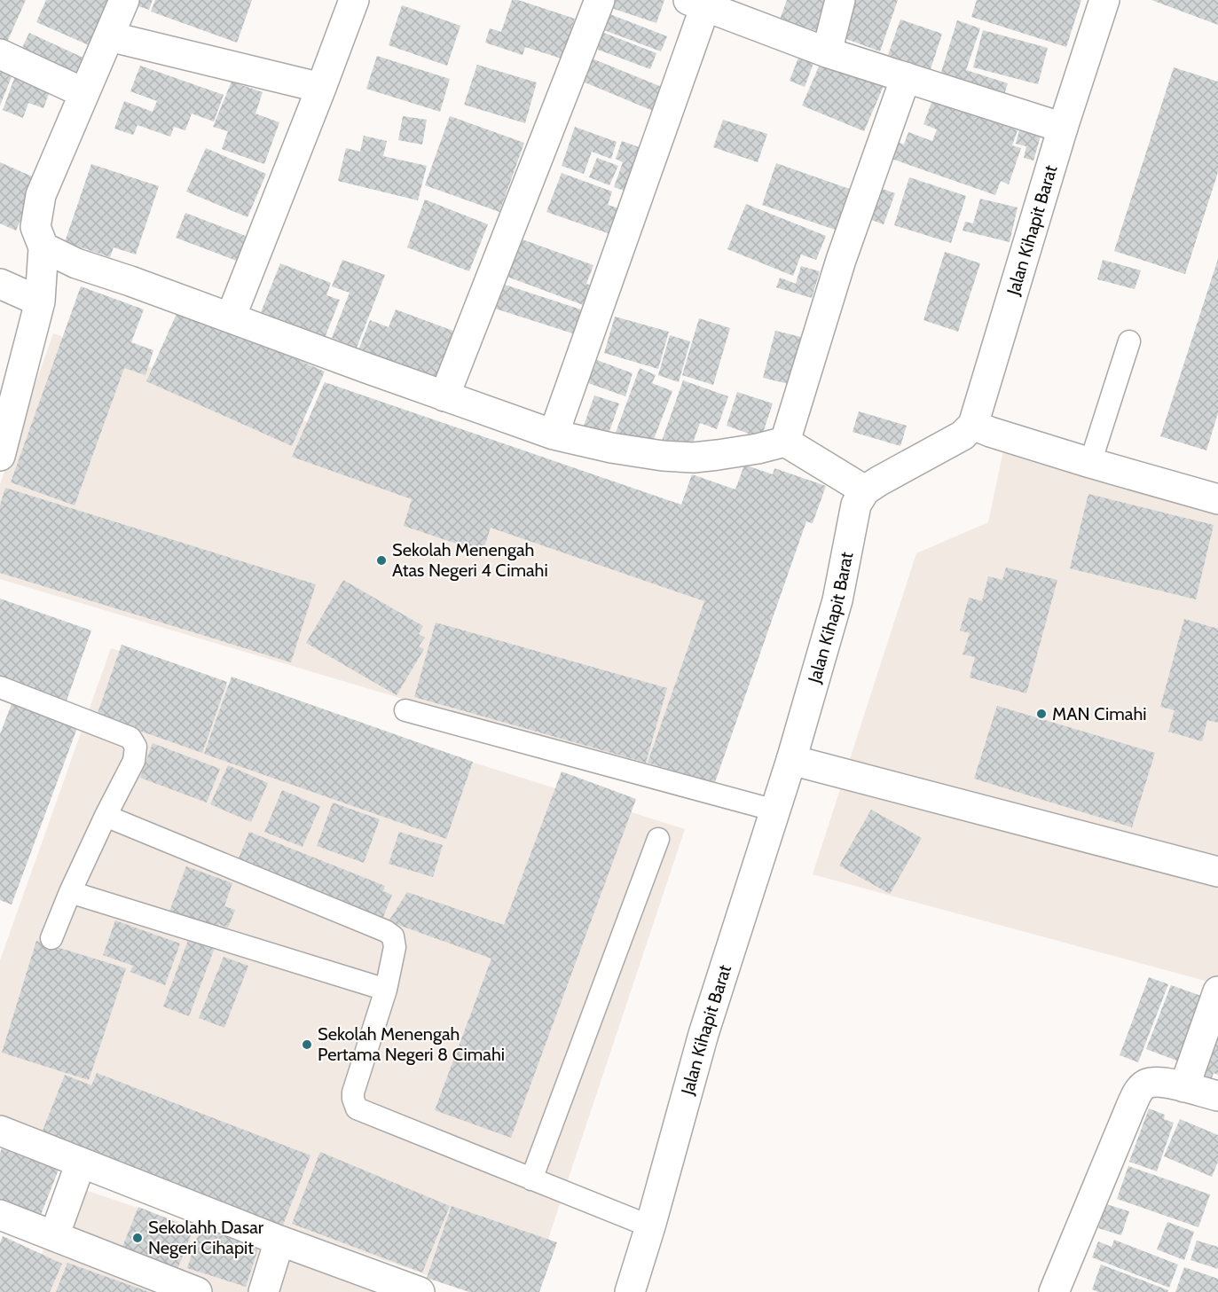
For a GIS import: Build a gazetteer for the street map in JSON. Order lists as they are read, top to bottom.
{
  "streets": {
    "street": ["Jalan Kihapit Barat"]
  },
  "places": [
    "Sekolah Menengah Atas Negeri 4 Cimahi",
    "MAN Cimahi",
    "Sekolah Menengah Pertama Negeri 8 Cimahi",
    "Sekolahh Dasar Negeri Cihapit"
  ]
}
